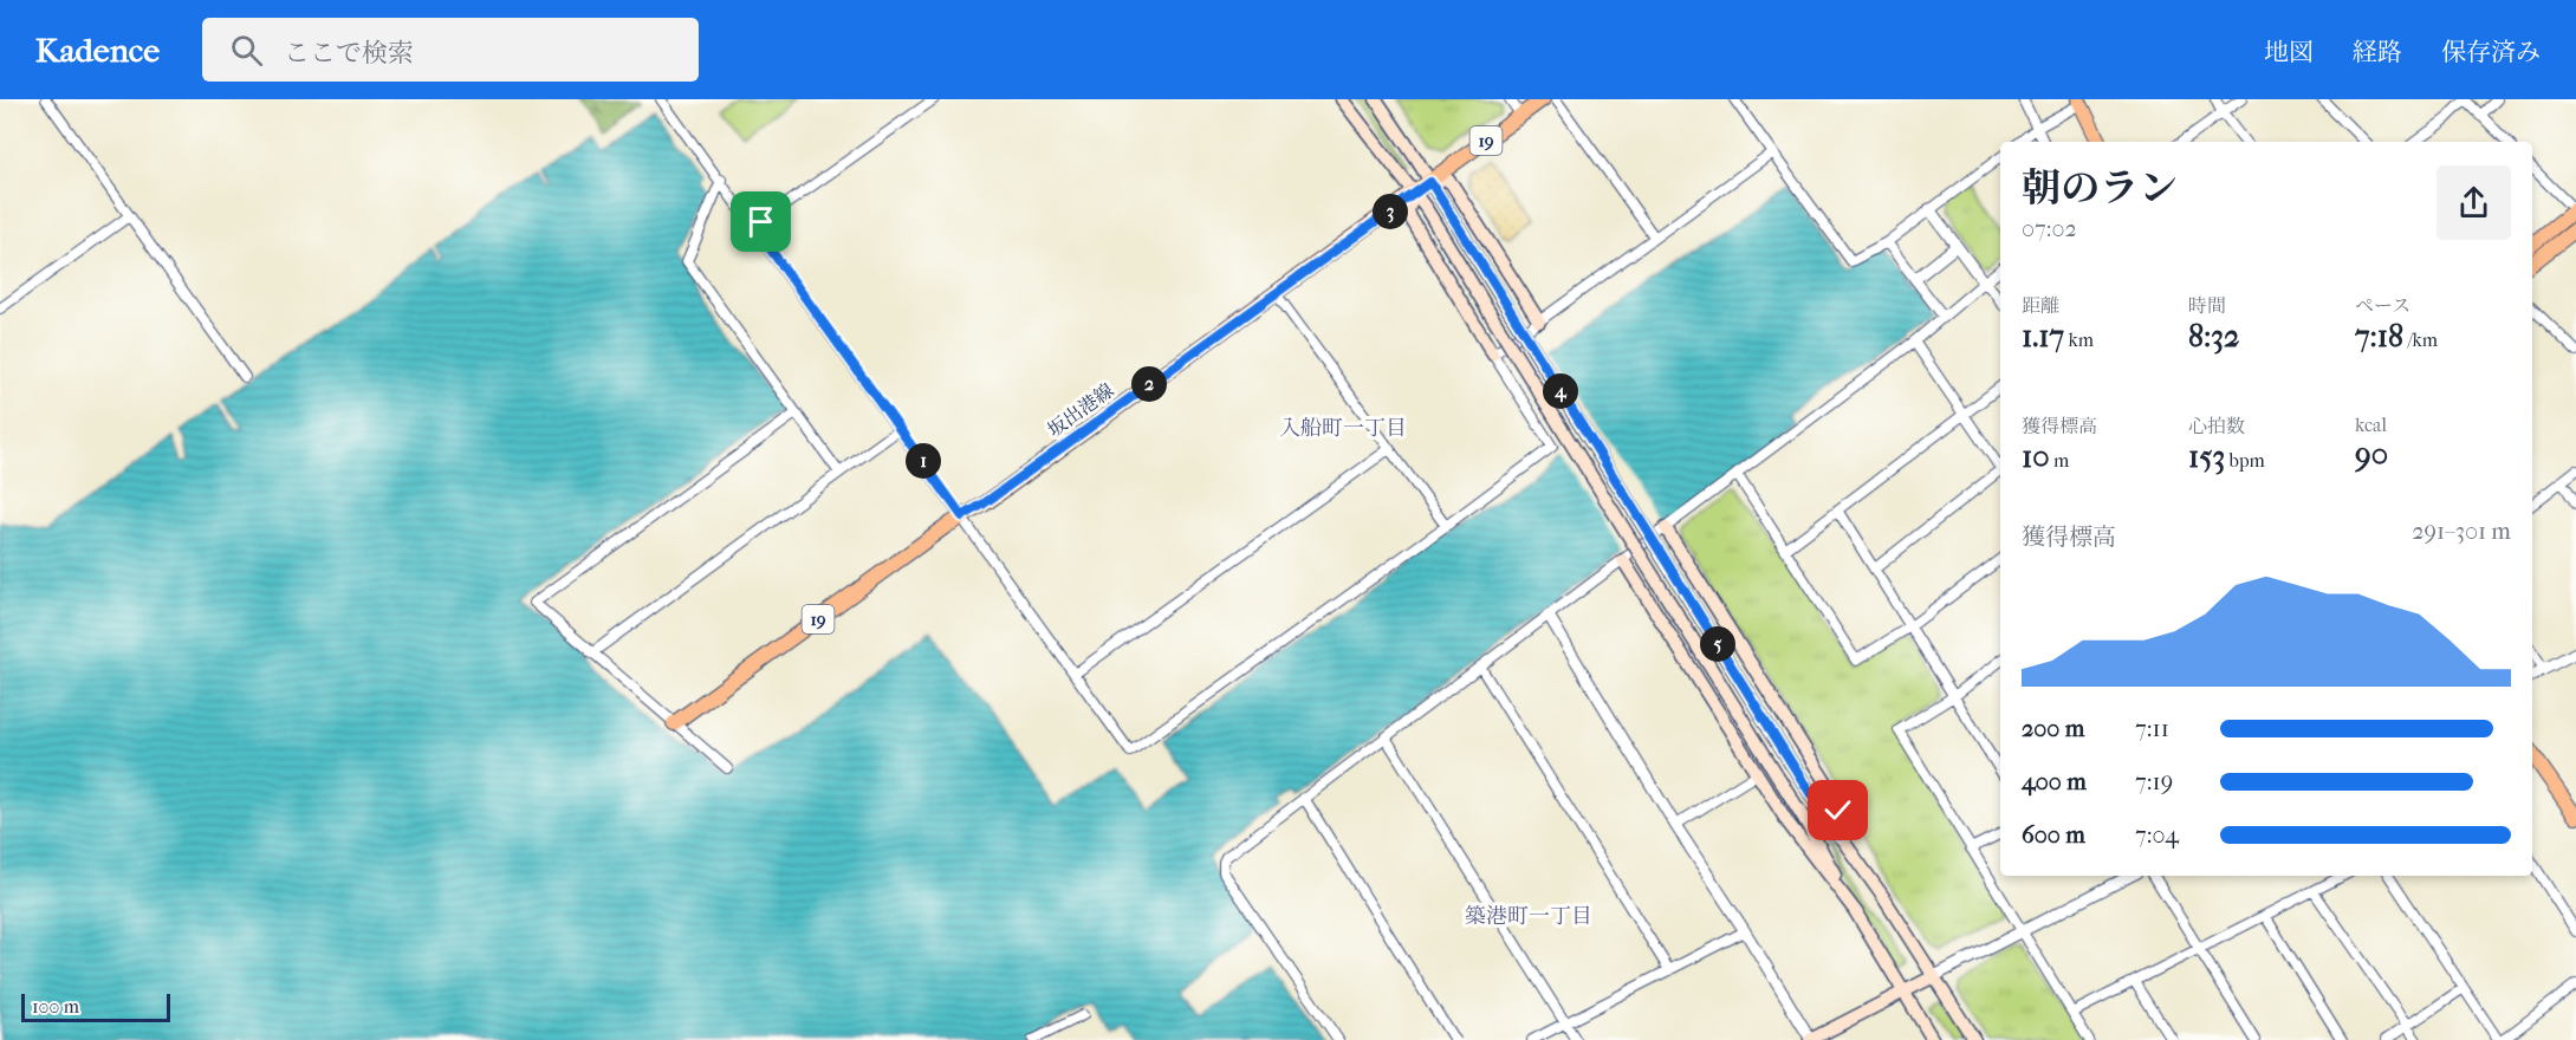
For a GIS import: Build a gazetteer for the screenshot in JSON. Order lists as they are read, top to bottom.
{
  "streets": {
    "main road": ["19", "坂出港線"]
  },
  "districts": ["入船町一丁目", "築港町一丁目"],
  "scale_bar": "100 m",
  "page": {
    "header": "Kadence",
    "search": "ここで検索",
    "nav": ["地図", "経路", "保存済み"],
    "heading": ["朝のラン", "07:02"],
    "pins": [
      "3",
      "2",
      "4",
      "1",
      "5"
    ],
    "stats": [
      ["距離", "1.17 km"],
      ["時間", "8:32"],
      ["ペース", "7:18 /km"],
      ["獲得標高", "10 m"],
      ["心拍数", "153 bpm"],
      ["kcal", "90"]
    ],
    "chart": ["獲得標高", "291–301 m"],
    "list": [
      {
        "name": "200 m",
        "note": "7:11"
      },
      {
        "name": "400 m",
        "note": "7:19"
      },
      {
        "name": "600 m",
        "note": "7:04"
      }
    ],
    "scale": "100 m"
  }
}
